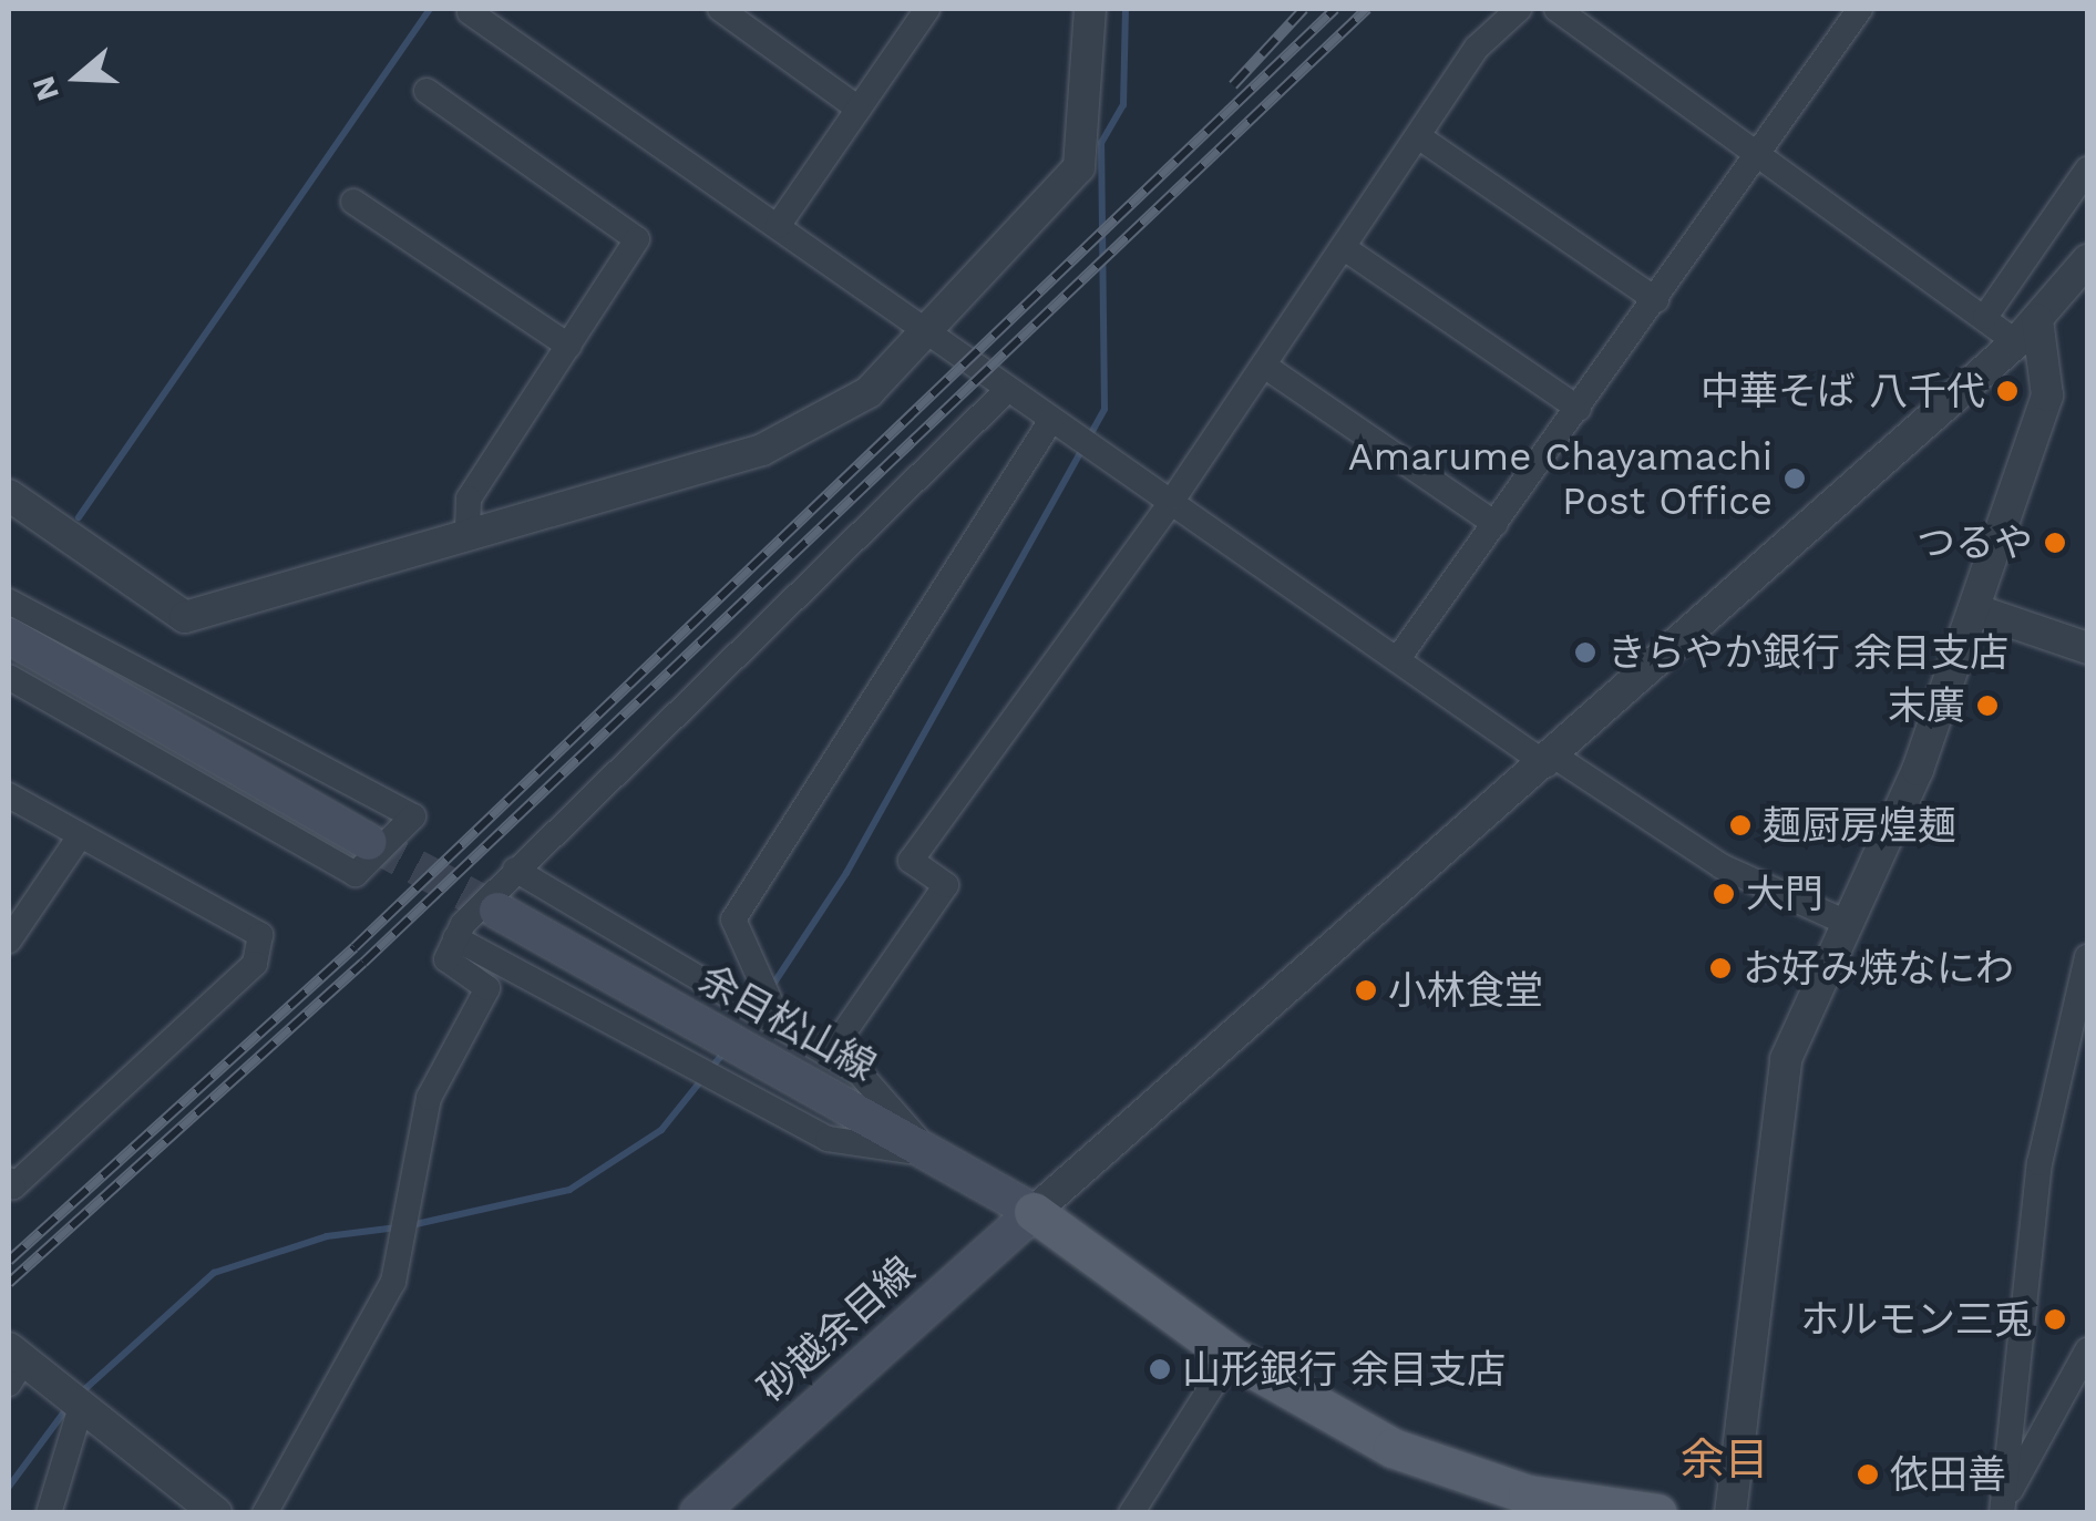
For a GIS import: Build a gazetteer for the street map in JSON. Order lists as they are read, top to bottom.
{
  "streets": {
    "main road": ["余目松山線", "砂越余目線"]
  },
  "crossings": [
    ["余目松山線", "砂越余目線"]
  ],
  "districts": ["余目"],
  "places": [
    "中華そば 八千代",
    "Amarume Chayamachi Post Office",
    "つるや",
    "きらやか銀行 余目支店",
    "末廣",
    "麺厨房煌麺",
    "大門",
    "お好み焼なにわ",
    "小林食堂",
    "ホルモン三兎",
    "山形銀行 余目支店",
    "依田善"
  ],
  "north": "left"
}
